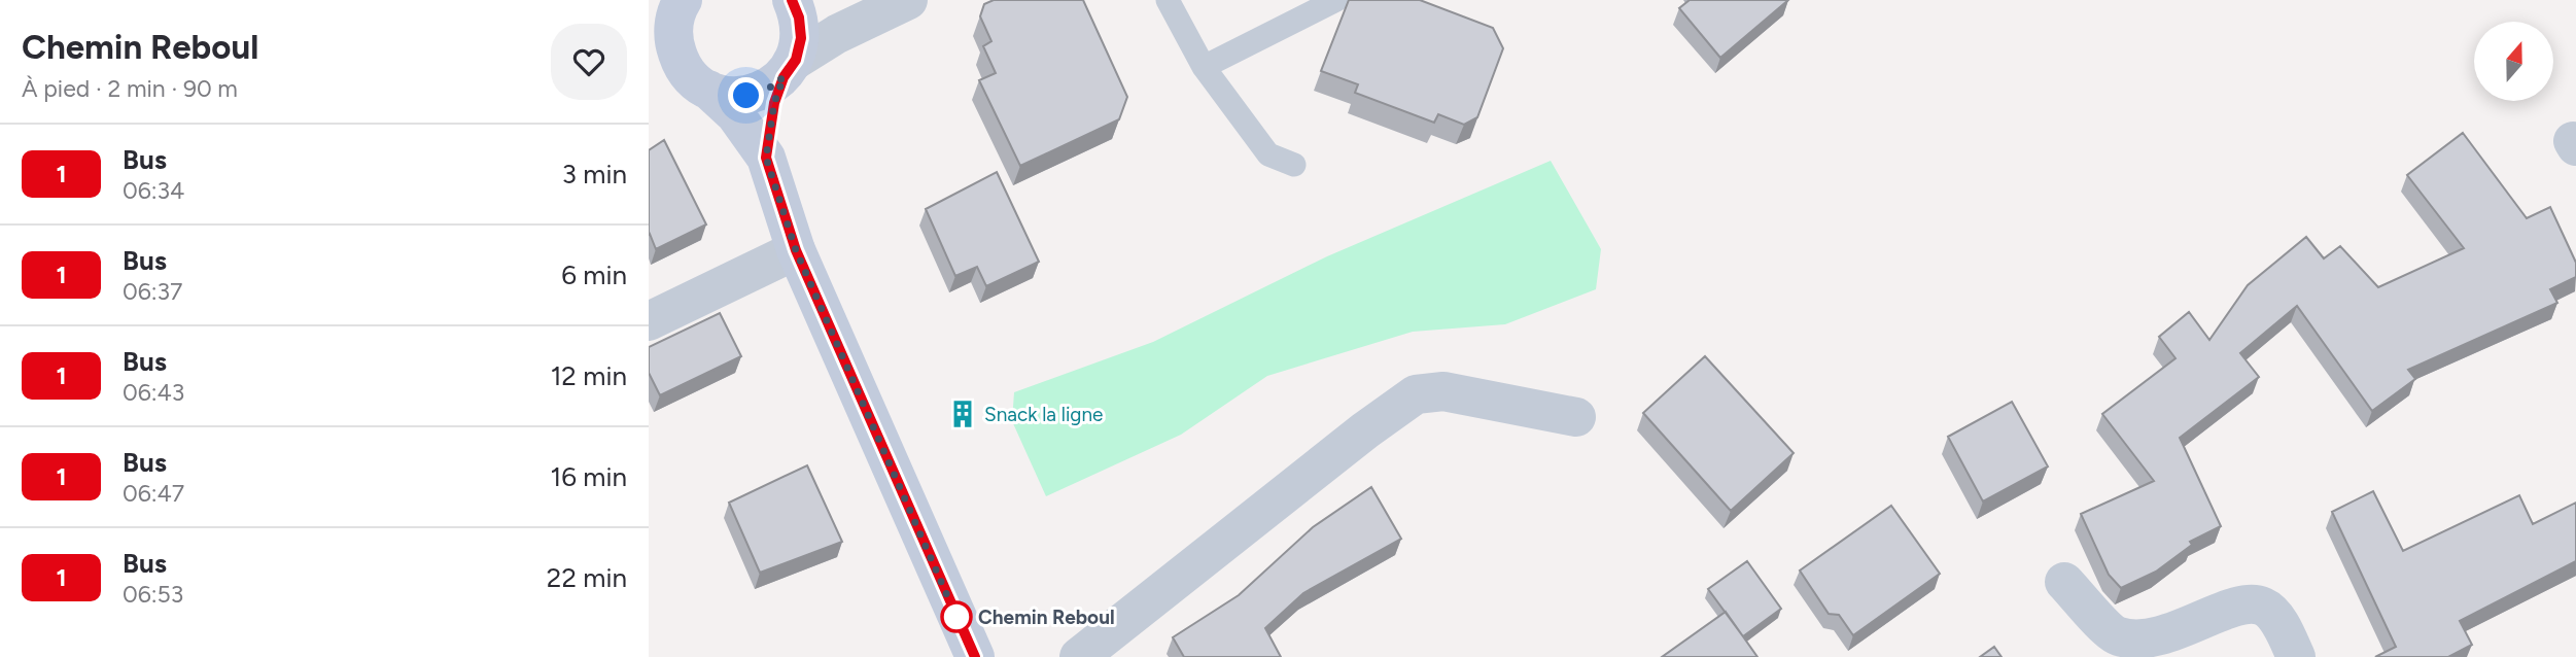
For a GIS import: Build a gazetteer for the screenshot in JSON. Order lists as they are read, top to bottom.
{
  "places": {
    "building": ["Snack la ligne"],
    "other": ["Chemin Reboul"]
  },
  "lines": ["bus line 1"],
  "north": "top",
  "page": {
    "heading": ["Chemin Reboul", "À pied · 2 min · 90 m"],
    "list": [
      {
        "mark": "1",
        "name": "Bus",
        "note": "06:34",
        "value": "3 min"
      },
      {
        "mark": "1",
        "name": "Bus",
        "note": "06:37",
        "value": "6 min"
      },
      {
        "mark": "1",
        "name": "Bus",
        "note": "06:43",
        "value": "12 min"
      },
      {
        "mark": "1",
        "name": "Bus",
        "note": "06:47",
        "value": "16 min"
      },
      {
        "mark": "1",
        "name": "Bus",
        "note": "06:53",
        "value": "22 min"
      }
    ]
  }
}
